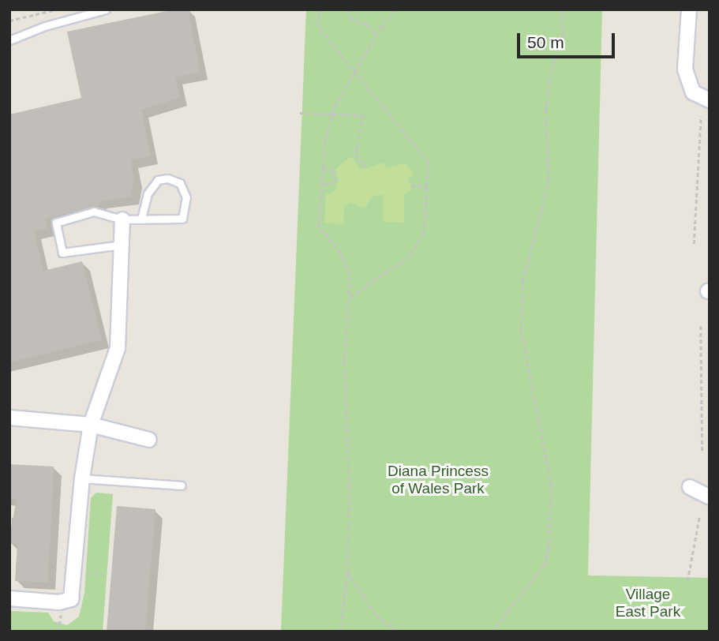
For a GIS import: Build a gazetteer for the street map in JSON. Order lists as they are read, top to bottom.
{
  "parks": ["Diana Princess of Wales Park", "Village East Park"],
  "scale_bar": "50 m"
}
